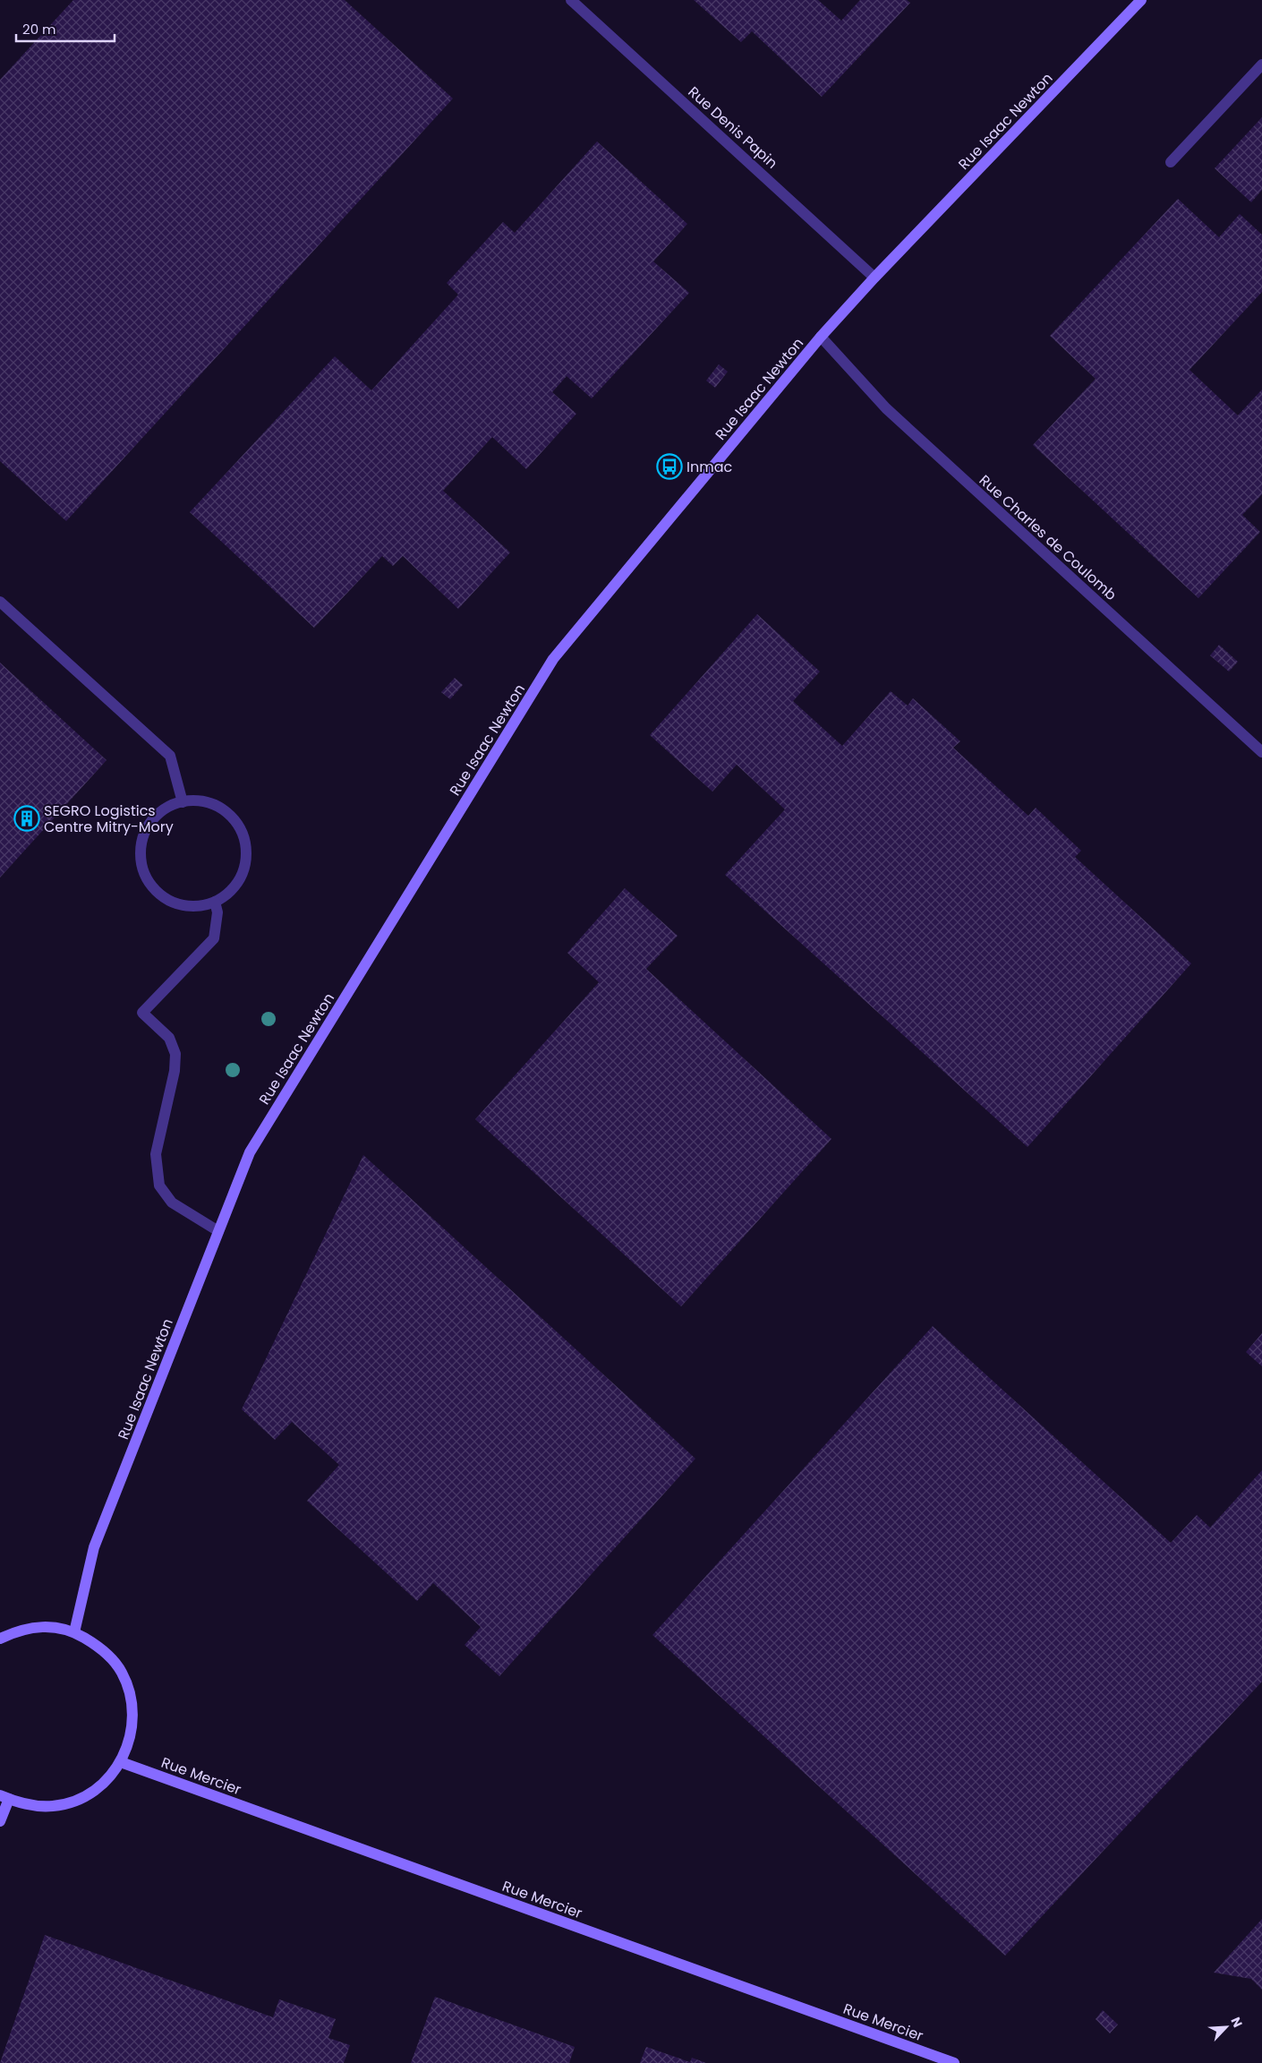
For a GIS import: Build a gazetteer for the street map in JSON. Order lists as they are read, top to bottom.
{
  "streets": {
    "street": [
      "Rue Isaac Newton",
      "Rue Denis Papin",
      "Rue Charles de Coulomb",
      "Rue Mercier"
    ]
  },
  "crossings": [
    ["Rue Isaac Newton", "Rue Denis Papin"],
    ["Rue Isaac Newton", "Rue Charles de Coulomb"]
  ],
  "places": {
    "bus stop": ["Inmac"],
    "building": ["SEGRO Logistics Centre Mitry-Mory"]
  },
  "scale_bar": "20 m",
  "north": "top right"
}
